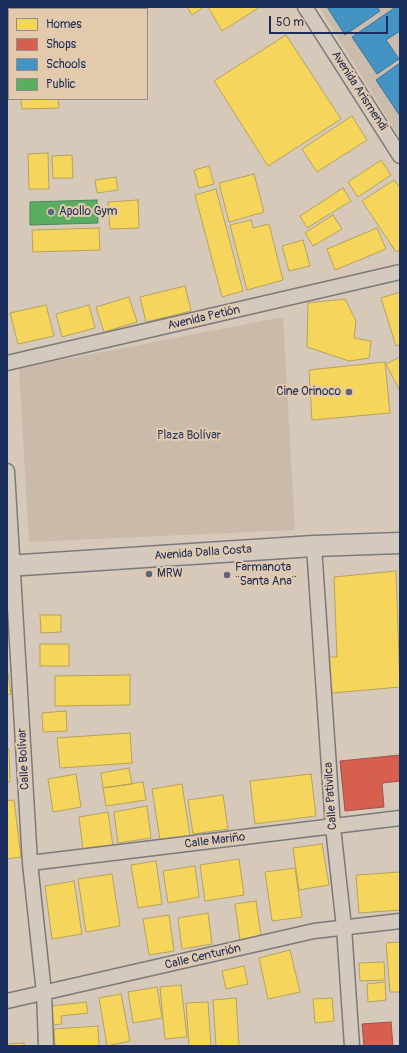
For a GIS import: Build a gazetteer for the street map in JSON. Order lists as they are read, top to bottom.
{
  "streets": {
    "main road": ["Avenida Dalla Costa"],
    "street": [
      "Avenida Arismendi",
      "Avenida Petión",
      "Calle Bolívar",
      "Calle Pativilca",
      "Calle Mariño",
      "Calle Centurión"
    ]
  },
  "crossings": [
    ["Avenida Dalla Costa", "Calle Bolívar"],
    ["Avenida Dalla Costa", "Calle Pativilca"],
    ["Calle Bolívar", "Calle Mariño"],
    ["Calle Bolívar", "Calle Centurión"],
    ["Calle Pativilca", "Calle Mariño"],
    ["Calle Pativilca", "Calle Centurión"]
  ],
  "parks": ["Plaza Bolívar"],
  "places": [
    "Apollo Gym",
    "Cine Orinoco",
    "MRW",
    "Farmanota ¨Santa Ana¨"
  ],
  "legend": [
    "Homes",
    "Shops",
    "Schools",
    "Public"
  ],
  "scale_bar": "50 m"
}
